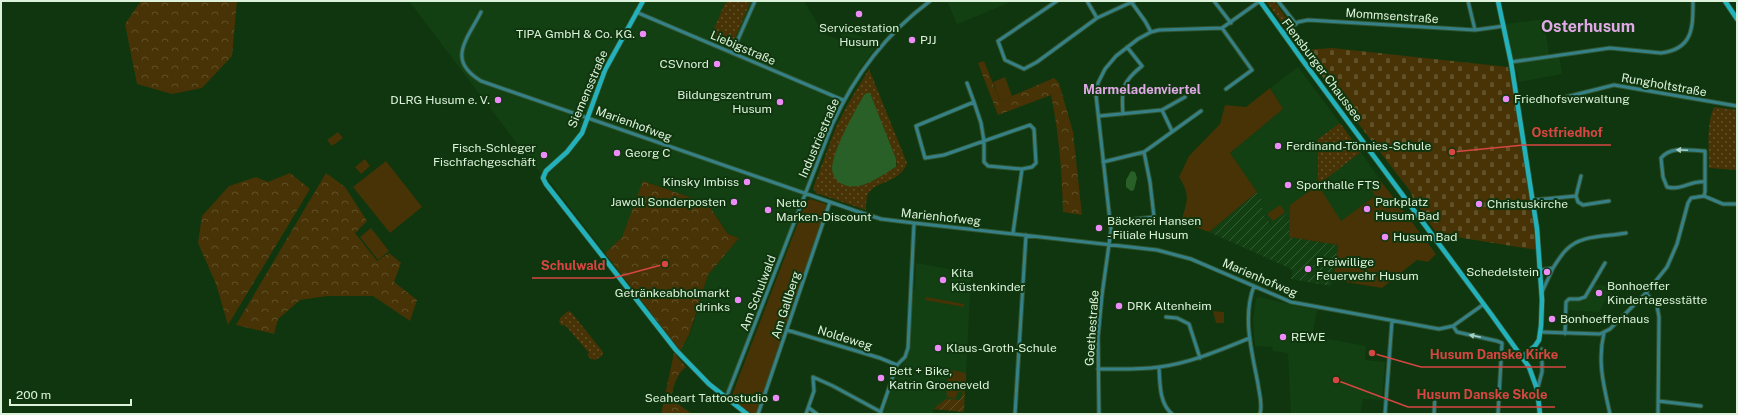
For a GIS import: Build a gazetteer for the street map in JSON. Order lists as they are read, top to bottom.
{
  "streets": {
    "street": [
      "Mommsenstraße",
      "Liebigstraße",
      "Flensburger Chaussee",
      "Rungholtstraße",
      "Siemensstraße",
      "Marienhofweg",
      "Industriestraße",
      "Am Schulwald",
      "Am Gallberg",
      "Goethestraße",
      "Noldeweg"
    ]
  },
  "crossings": [
    ["Mommsenstraße", "Flensburger Chaussee"],
    ["Liebigstraße", "Siemensstraße"],
    ["Liebigstraße", "Industriestraße"],
    ["Flensburger Chaussee", "Marienhofweg"],
    ["Siemensstraße", "Marienhofweg"],
    ["Siemensstraße", "Am Schulwald"],
    ["Marienhofweg", "Industriestraße"],
    ["Marienhofweg", "Am Schulwald"],
    ["Marienhofweg", "Am Gallberg"],
    ["Marienhofweg", "Goethestraße"],
    ["Industriestraße", "Am Schulwald"],
    ["Am Gallberg", "Noldeweg"]
  ],
  "districts": ["Osterhusum", "Marmeladenviertel"],
  "places": [
    "Servicestation Husum",
    "TIPA GmbH & Co. KG.",
    "PJJ",
    "CSVnord",
    "Friedhofsverwaltung",
    "DLRG Husum e. V.",
    "Bildungszentrum Husum",
    "Ferdinand-Tönnies-Schule",
    "Ostfriedhof",
    "Georg C",
    "Fisch-Schleger Fischfachgeschäft",
    "Kinsky Imbiss",
    "Sporthalle FTS",
    "Jawoll Sonderposten",
    "Christuskirche",
    "Parkplatz Husum Bad",
    "Netto Marken-Discount",
    "Bäckerei Hansen - Filiale Husum",
    "Husum Bad",
    "Schulwald",
    "Freiwillige Feuerwehr Husum",
    "Schedelstein",
    "Kita Küstenkinder",
    "Bonhoeffer Kindertagesstätte",
    "Getränkeabholmarkt drinks",
    "DRK Altenheim",
    "Bonhoefferhaus",
    "REWE",
    "Klaus-Groth-Schule",
    "Husum Danske Kirke",
    "Bett + Bike, Katrin Groeneveld",
    "Husum Danske Skole",
    "Seaheart Tattoostudio"
  ],
  "scale_bar": "200 m"
}
